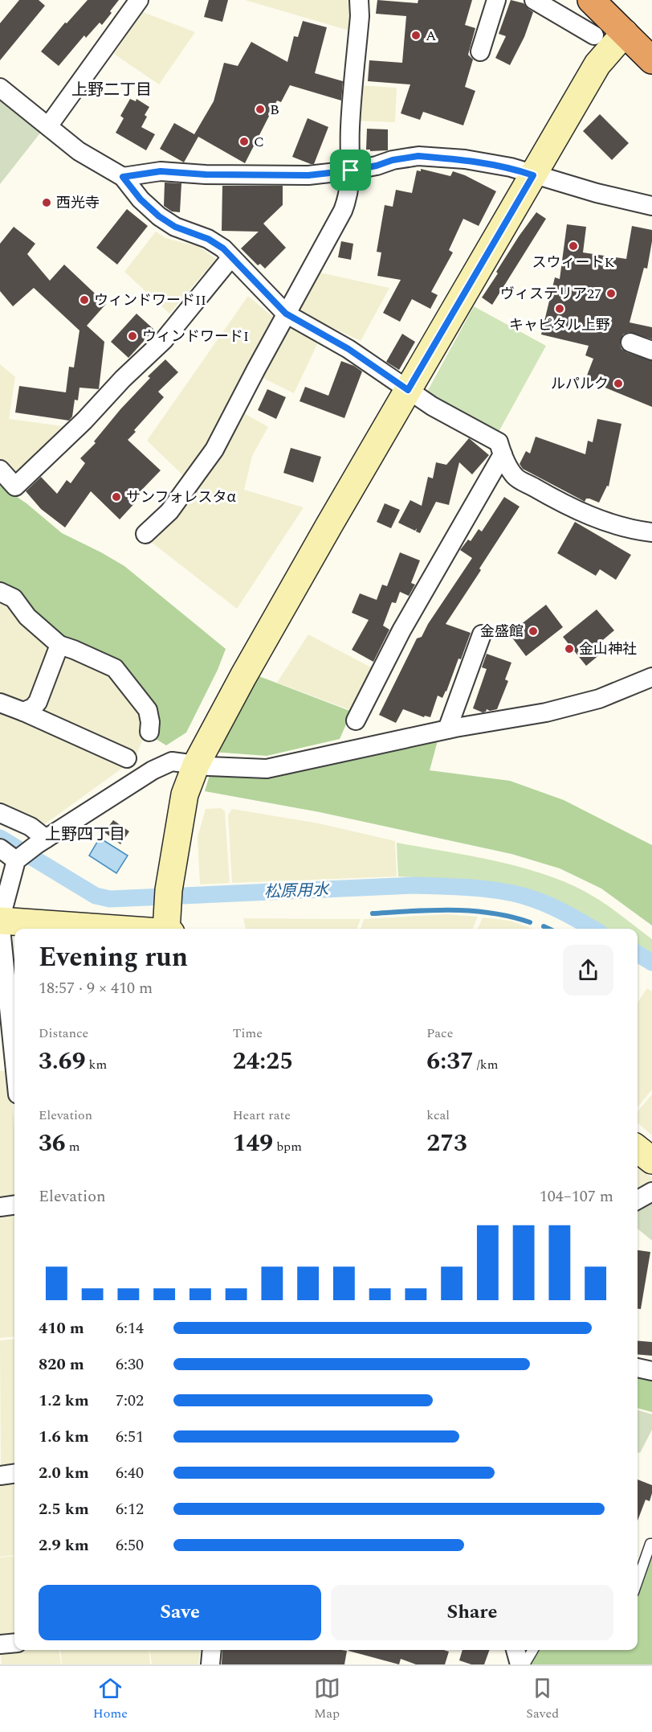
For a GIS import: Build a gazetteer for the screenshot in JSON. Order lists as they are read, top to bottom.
{
  "districts": ["上野二丁目", "上野四丁目"],
  "water": ["松原用水"],
  "places": [
    "A",
    "B",
    "C",
    "西光寺",
    "スウィートK",
    "ヴィステリア27",
    "ウィンドワードII",
    "キャピタル上野",
    "ウィンドワードI",
    "ルパルク",
    "サンフォレスタα",
    "金盛館",
    "金山神社"
  ],
  "page": {
    "heading": ["Evening run", "18:57 · 9 × 410 m"],
    "stats": [
      ["Distance", "3.69 km"],
      ["Time", "24:25"],
      ["Pace", "6:37 /km"],
      ["Elevation", "36 m"],
      ["Heart rate", "149 bpm"],
      ["kcal", "273"]
    ],
    "chart": ["Elevation", "104–107 m"],
    "list": [
      {
        "name": "410 m",
        "note": "6:14"
      },
      {
        "name": "820 m",
        "note": "6:30"
      },
      {
        "name": "1.2 km",
        "note": "7:02"
      },
      {
        "name": "1.6 km",
        "note": "6:51"
      },
      {
        "name": "2.0 km",
        "note": "6:40"
      },
      {
        "name": "2.5 km",
        "note": "6:12"
      },
      {
        "name": "2.9 km",
        "note": "6:50"
      }
    ],
    "buttons": ["Save", "Share"],
    "tabs": ["Home", "Map", "Saved"]
  }
}
